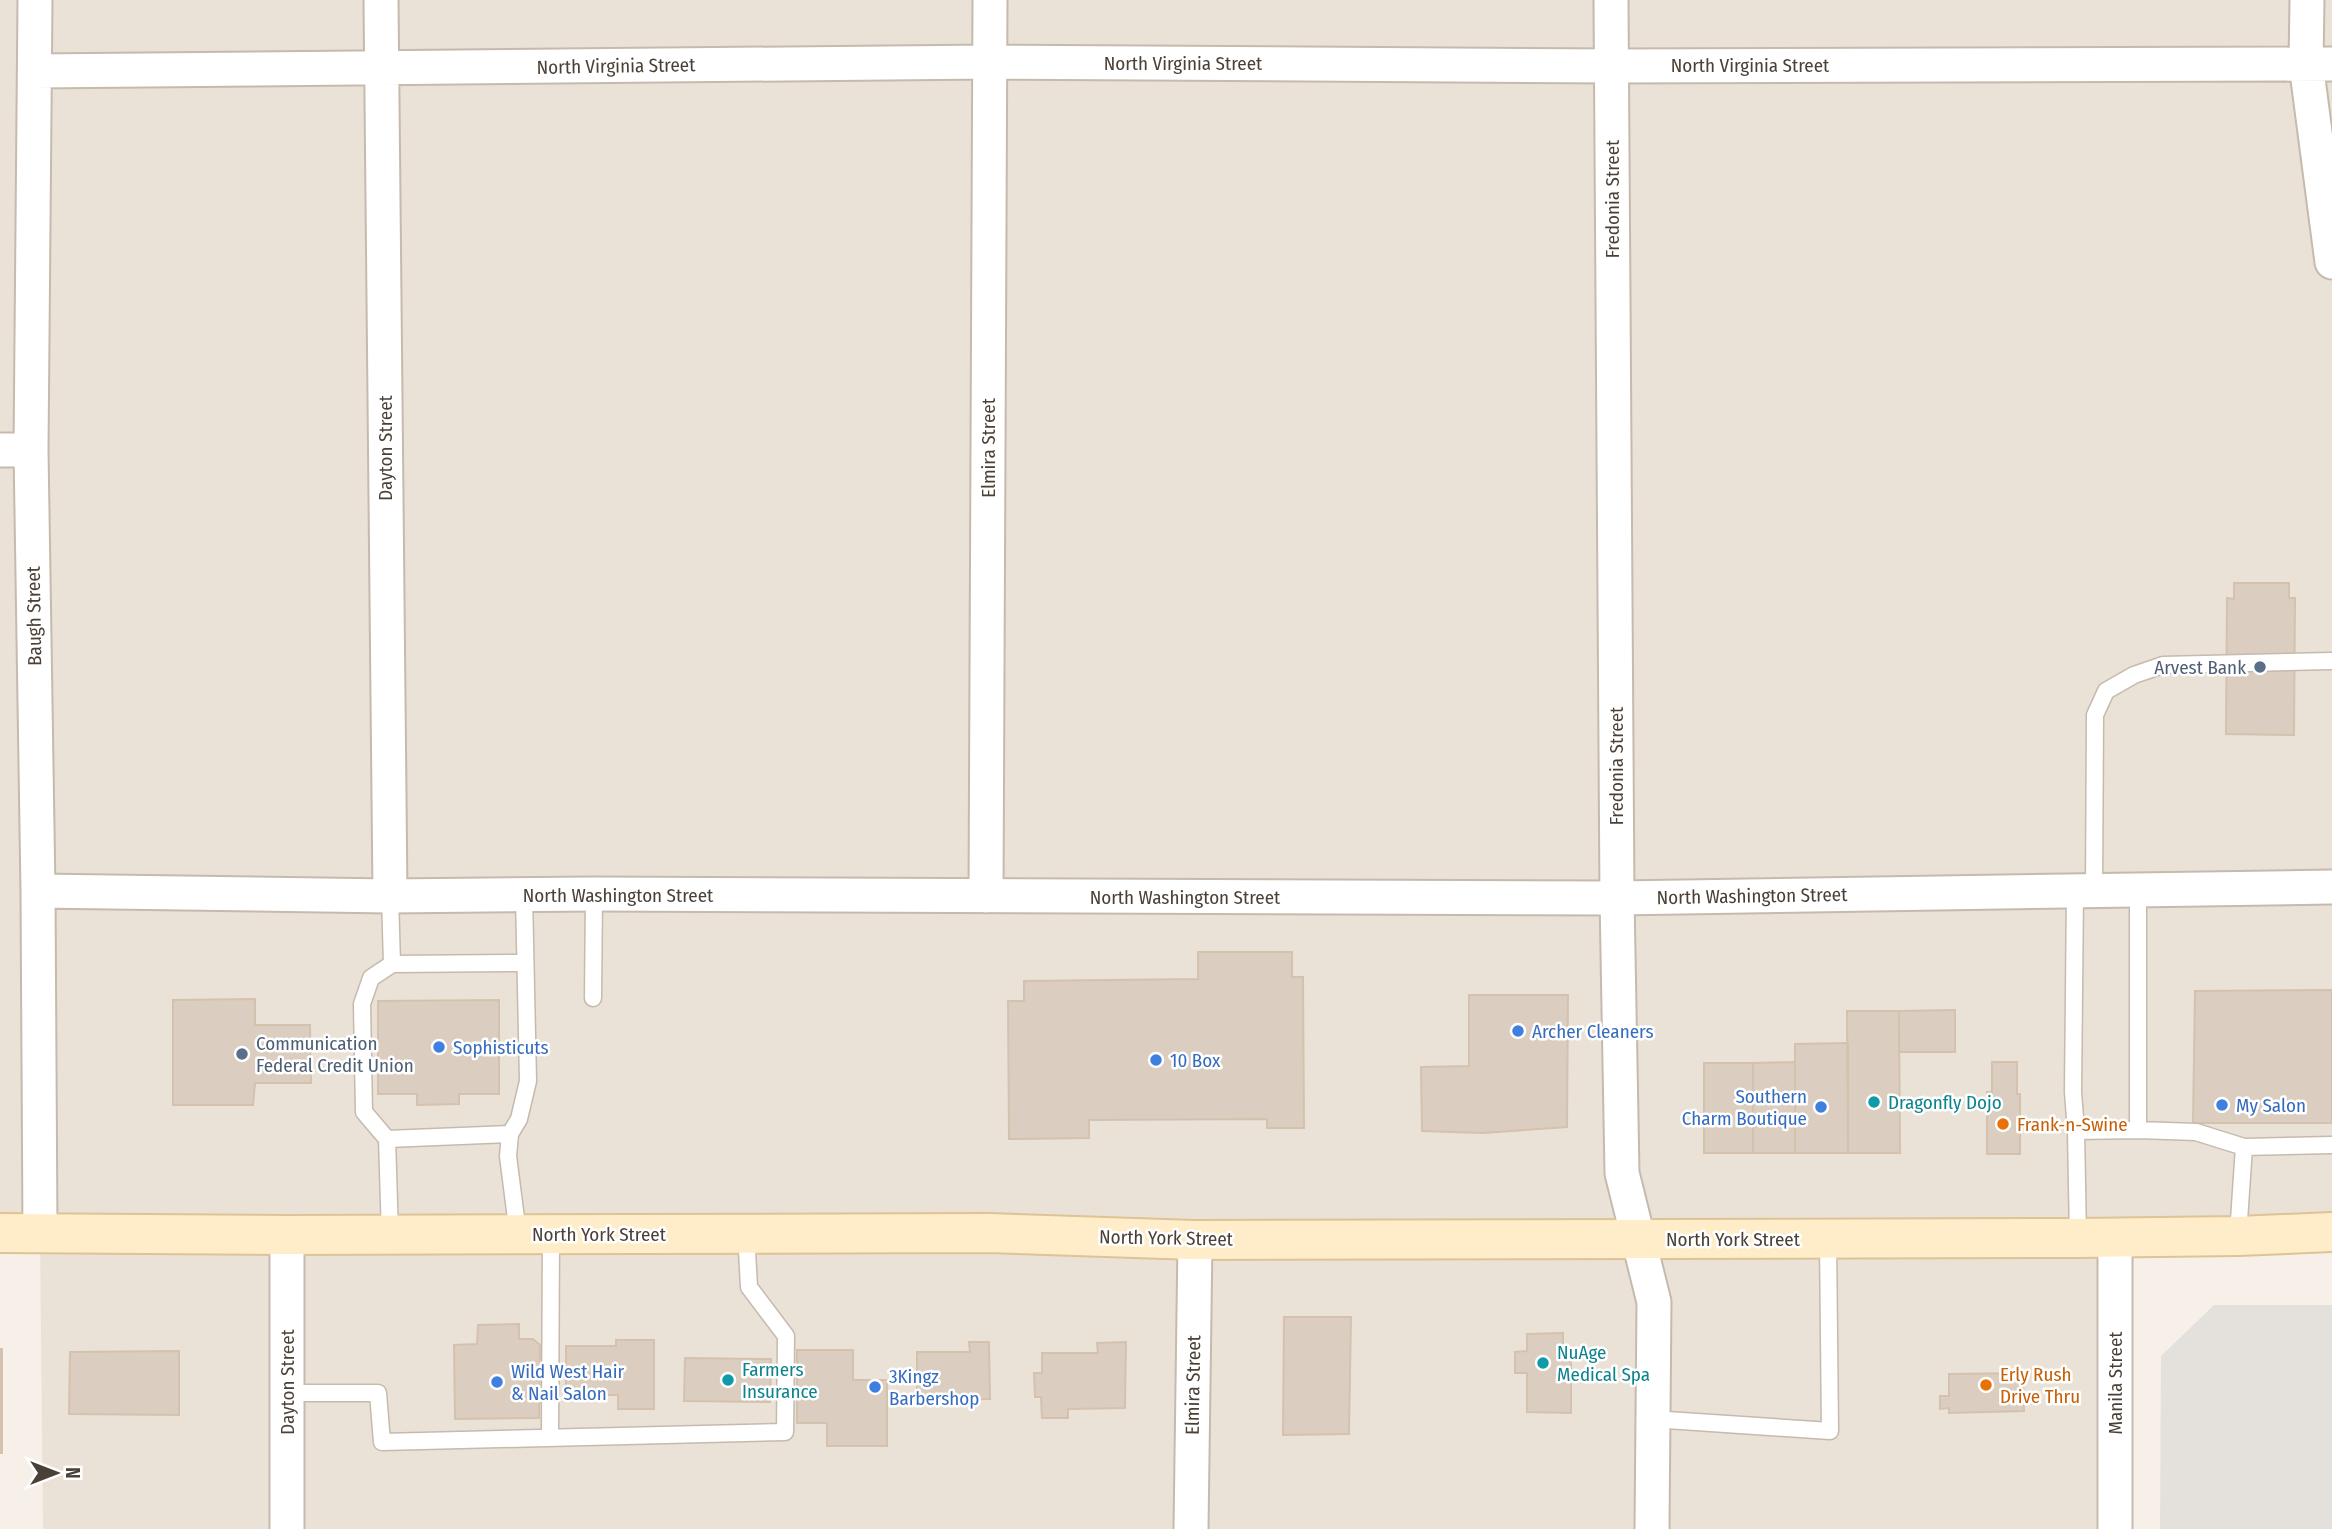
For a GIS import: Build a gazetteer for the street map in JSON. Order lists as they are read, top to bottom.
{
  "streets": {
    "main road": ["North York Street"],
    "street": [
      "North Virginia Street",
      "Fredonia Street",
      "Dayton Street",
      "Elmira Street",
      "Baugh Street",
      "North Washington Street",
      "Manila Street"
    ]
  },
  "crossings": [
    ["North Virginia Street", "Fredonia Street"],
    ["North Virginia Street", "Dayton Street"],
    ["North Virginia Street", "Elmira Street"],
    ["North Virginia Street", "Baugh Street"],
    ["Fredonia Street", "North Washington Street"],
    ["Fredonia Street", "North York Street"],
    ["Dayton Street", "North Washington Street"],
    ["Dayton Street", "North York Street"],
    ["Elmira Street", "North Washington Street"],
    ["Elmira Street", "North York Street"],
    ["Baugh Street", "North Washington Street"],
    ["Baugh Street", "North York Street"],
    ["North York Street", "Manila Street"]
  ],
  "places": [
    "Arvest Bank",
    "Archer Cleaners",
    "Sophisticuts",
    "Communication Federal Credit Union",
    "10 Box",
    "Dragonfly Dojo",
    "My Salon",
    "Southern Charm Boutique",
    "Frank-n-Swine",
    "NuAge Medical Spa",
    "Farmers Insurance",
    "Wild West Hair & Nail Salon",
    "Erly Rush Drive Thru",
    "3Kingz Barbershop"
  ],
  "north": "right"
}
